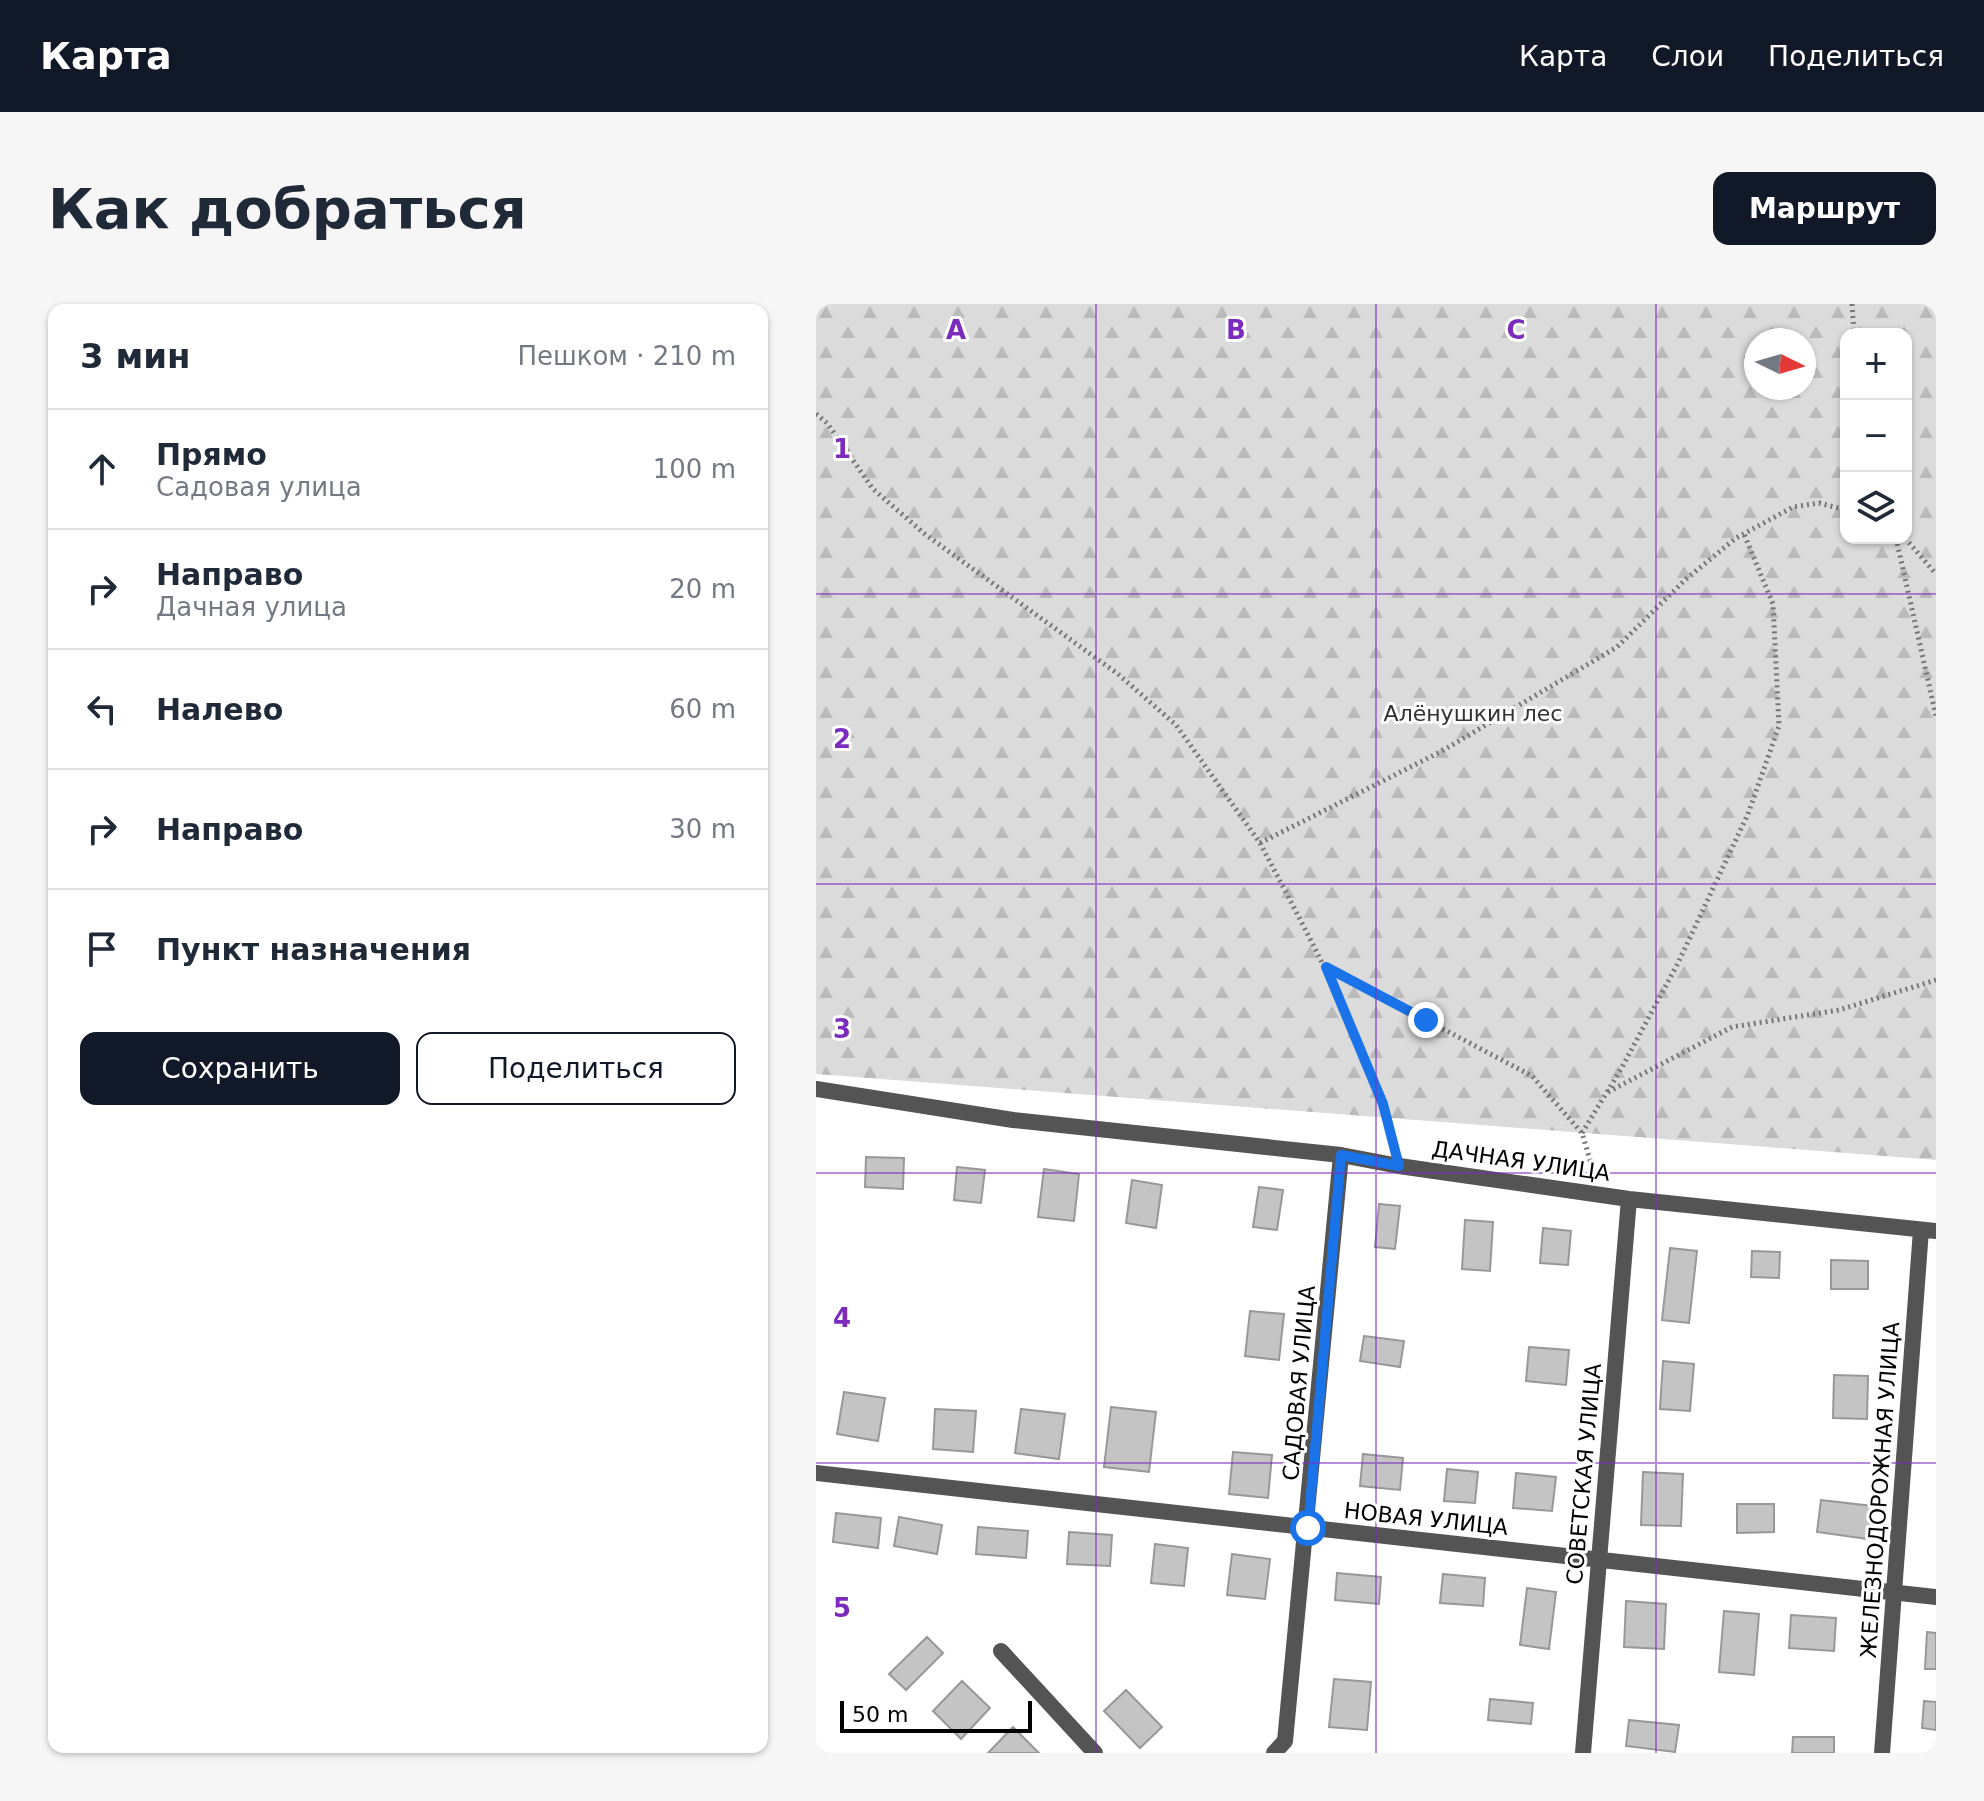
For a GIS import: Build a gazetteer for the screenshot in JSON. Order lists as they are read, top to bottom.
{
  "streets": {
    "street": [
      "ДАЧНАЯ УЛИЦА",
      "САДОВАЯ УЛИЦА",
      "СОВЕТСКАЯ УЛИЦА",
      "ЖЕЛЕЗНОДОРОЖНАЯ УЛИЦА",
      "НОВАЯ УЛИЦА"
    ]
  },
  "crossings": [
    ["ДАЧНАЯ УЛИЦА", "САДОВАЯ УЛИЦА"],
    ["ДАЧНАЯ УЛИЦА", "СОВЕТСКАЯ УЛИЦА"],
    ["ДАЧНАЯ УЛИЦА", "ЖЕЛЕЗНОДОРОЖНАЯ УЛИЦА"],
    ["САДОВАЯ УЛИЦА", "НОВАЯ УЛИЦА"],
    ["СОВЕТСКАЯ УЛИЦА", "НОВАЯ УЛИЦА"],
    ["ЖЕЛЕЗНОДОРОЖНАЯ УЛИЦА", "НОВАЯ УЛИЦА"]
  ],
  "parks": ["Алёнушкин лес"],
  "scale_bar": "50 m",
  "north": "right",
  "page": {
    "header": "Карта",
    "nav": ["Карта", "Слои", "Поделиться"],
    "buttons": [
      "Маршрут",
      ["Сохранить", "Поделиться"]
    ],
    "title": "Как добраться",
    "heading": ["3 мин", "Пешком · 210 m"],
    "map_buttons": ["+", "−"],
    "list": [
      ["Прямо", "Садовая улица", "100 m"],
      ["Направо", "Дачная улица", "20 m"],
      ["Налево", "60 m"],
      ["Направо", "30 m"],
      "Пункт назначения"
    ],
    "scale": "50 m"
  },
  "grid": {
    "columns": ["A", "B", "C"],
    "rows": [
      "1",
      "2",
      "3",
      "4",
      "5"
    ]
  }
}
